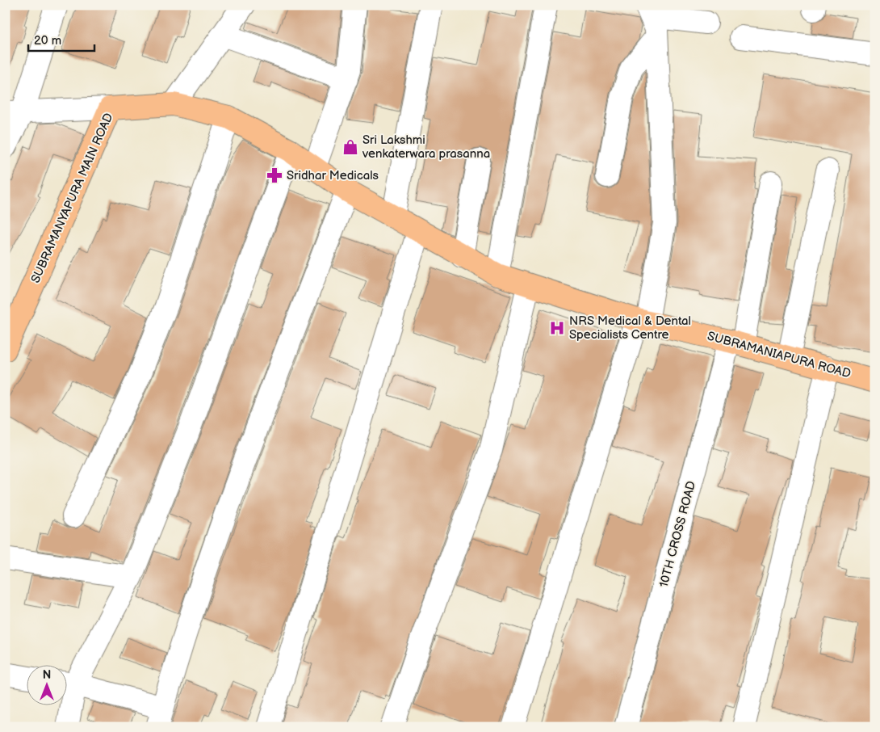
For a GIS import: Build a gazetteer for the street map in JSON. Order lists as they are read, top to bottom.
{
  "streets": {
    "main road": ["SUBRAMANYAPURA MAIN ROAD", "SUBRAMANIAPURA ROAD"],
    "street": ["10TH CROSS ROAD"]
  },
  "crossings": [
    ["SUBRAMANYAPURA MAIN ROAD", "SUBRAMANIAPURA ROAD"],
    ["SUBRAMANIAPURA ROAD", "10TH CROSS ROAD"]
  ],
  "places": {
    "shop": ["Sri Lakshmi venkaterwara prasanna"],
    "pharmacy": ["Sridhar Medicals"],
    "hospital": ["NRS Medical & Dental Specialists Centre"]
  },
  "scale_bar": "20 m",
  "north": "top"
}
